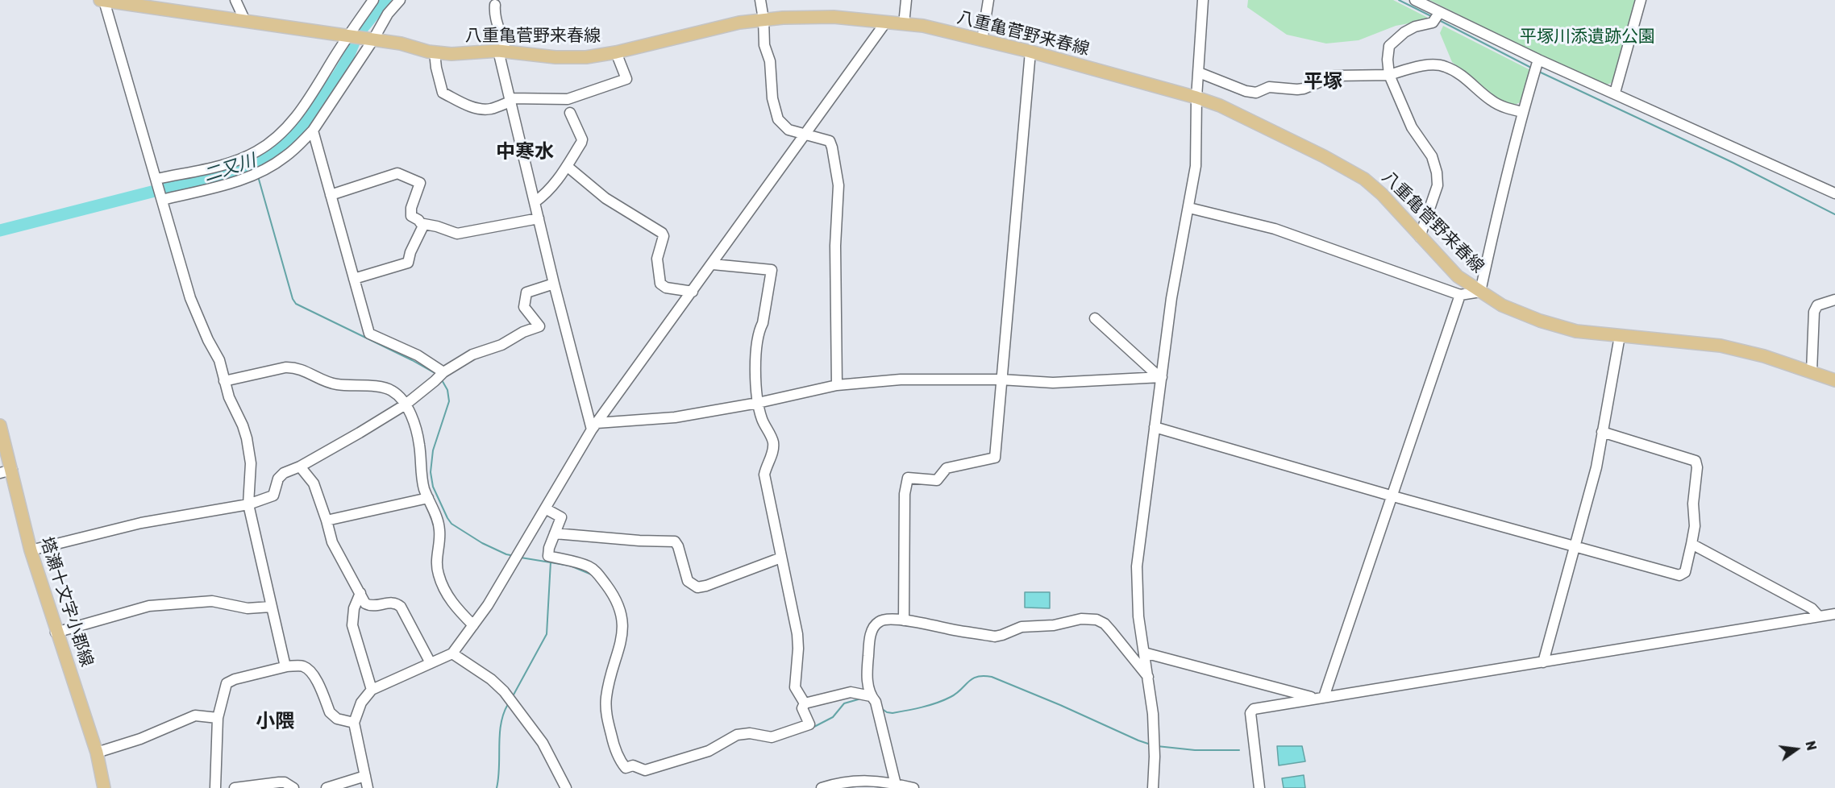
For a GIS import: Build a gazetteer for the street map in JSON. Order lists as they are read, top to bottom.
{
  "streets": {
    "main road": ["八重亀菅野来春線", "塔瀬十文字小郡線"]
  },
  "districts": ["平塚", "中寒水", "小隈"],
  "water": ["二又川"],
  "parks": ["平塚川添遺跡公園"],
  "north": "right"
}
